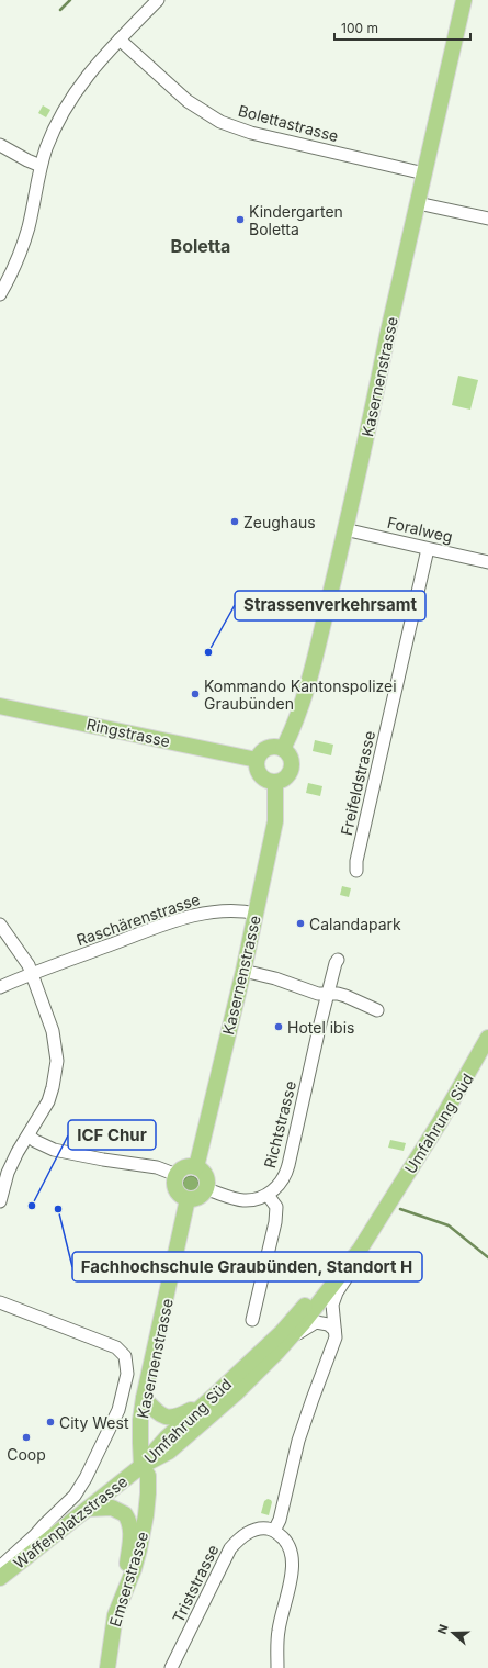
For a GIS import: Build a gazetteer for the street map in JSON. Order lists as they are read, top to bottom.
{
  "streets": {
    "main road": [
      "Kasernenstrasse",
      "Ringstrasse",
      "Umfahrung Süd",
      "Waffenplatzstrasse",
      "Emserstrasse"
    ],
    "street": [
      "Bolettastrasse",
      "Foralweg",
      "Freifeldstrasse",
      "Raschärenstrasse",
      "Richtstrasse",
      "Triststrasse"
    ]
  },
  "crossings": [
    ["Bolettastrasse", "Kasernenstrasse"],
    ["Kasernenstrasse", "Foralweg"],
    ["Kasernenstrasse", "Ringstrasse"],
    ["Kasernenstrasse", "Raschärenstrasse"],
    ["Kasernenstrasse", "Umfahrung Süd"],
    ["Kasernenstrasse", "Waffenplatzstrasse"],
    ["Kasernenstrasse", "Emserstrasse"],
    ["Foralweg", "Freifeldstrasse"],
    ["Umfahrung Süd", "Waffenplatzstrasse"],
    ["Umfahrung Süd", "Emserstrasse"],
    ["Waffenplatzstrasse", "Emserstrasse"]
  ],
  "districts": ["Boletta"],
  "places": [
    "Kindergarten Boletta",
    "Zeughaus",
    "Strassenverkehrsamt",
    "Kommando Kantonspolizei Graubünden",
    "Calandapark",
    "Hotel ibis",
    "ICF Chur",
    "Fachhochschule Graubünden, Standort H",
    "City West",
    "Coop"
  ],
  "scale_bar": "100 m",
  "north": "left"
}
